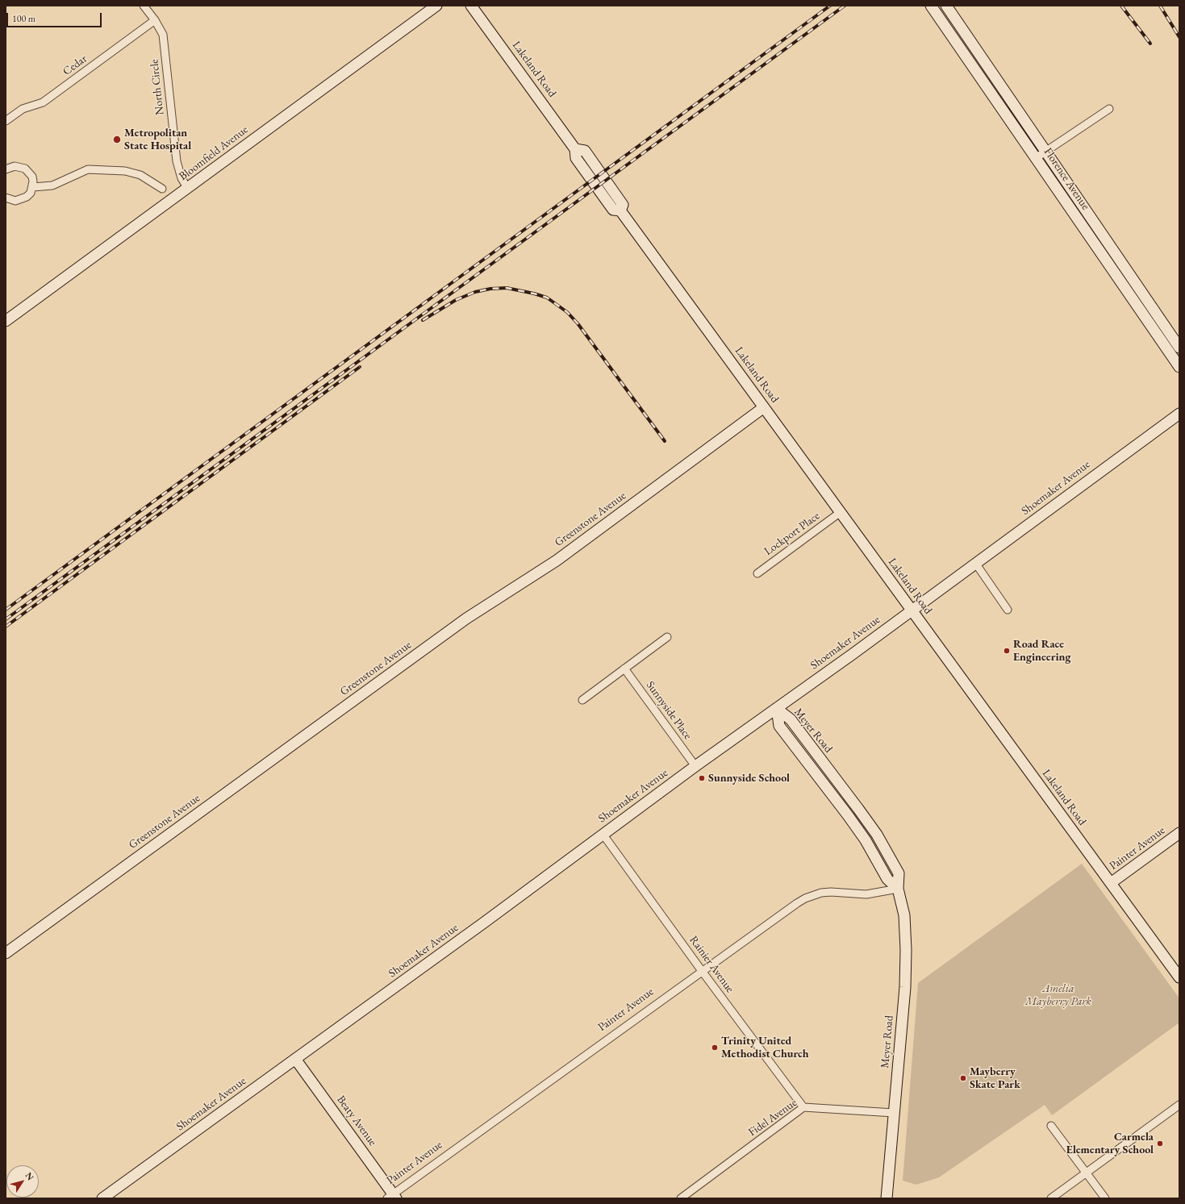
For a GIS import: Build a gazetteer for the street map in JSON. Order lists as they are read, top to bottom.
{
  "streets": {
    "main road": [
      "Lakeland Road",
      "Bloomfield Avenue",
      "Florence Avenue",
      "Shoemaker Avenue",
      "Greenstone Avenue",
      "Meyer Road",
      "Painter Avenue",
      "Beaty Avenue"
    ],
    "street": [
      "Cedar",
      "North Circle",
      "Lockport Place",
      "Sunnyside Place",
      "Rainier Avenue",
      "Fidel Avenue"
    ]
  },
  "crossings": [
    ["Cedar", "North Circle"],
    ["Lakeland Road", "Shoemaker Avenue"],
    ["Lakeland Road", "Greenstone Avenue"],
    ["Lakeland Road", "Lockport Place"],
    ["Lakeland Road", "Painter Avenue"],
    ["North Circle", "Bloomfield Avenue"],
    ["Shoemaker Avenue", "Sunnyside Place"],
    ["Shoemaker Avenue", "Meyer Road"],
    ["Shoemaker Avenue", "Rainier Avenue"],
    ["Shoemaker Avenue", "Beaty Avenue"],
    ["Meyer Road", "Painter Avenue"],
    ["Meyer Road", "Fidel Avenue"],
    ["Painter Avenue", "Rainier Avenue"],
    ["Painter Avenue", "Beaty Avenue"],
    ["Rainier Avenue", "Fidel Avenue"]
  ],
  "parks": ["Amelia Mayberry Park"],
  "places": [
    "Metropolitan State Hospital",
    "Road Race Engineering",
    "Sunnyside School",
    "Trinity United Methodist Church",
    "Mayberry Skate Park",
    "Carmela Elementary School"
  ],
  "scale_bar": "100 m",
  "north": "top right"
}
